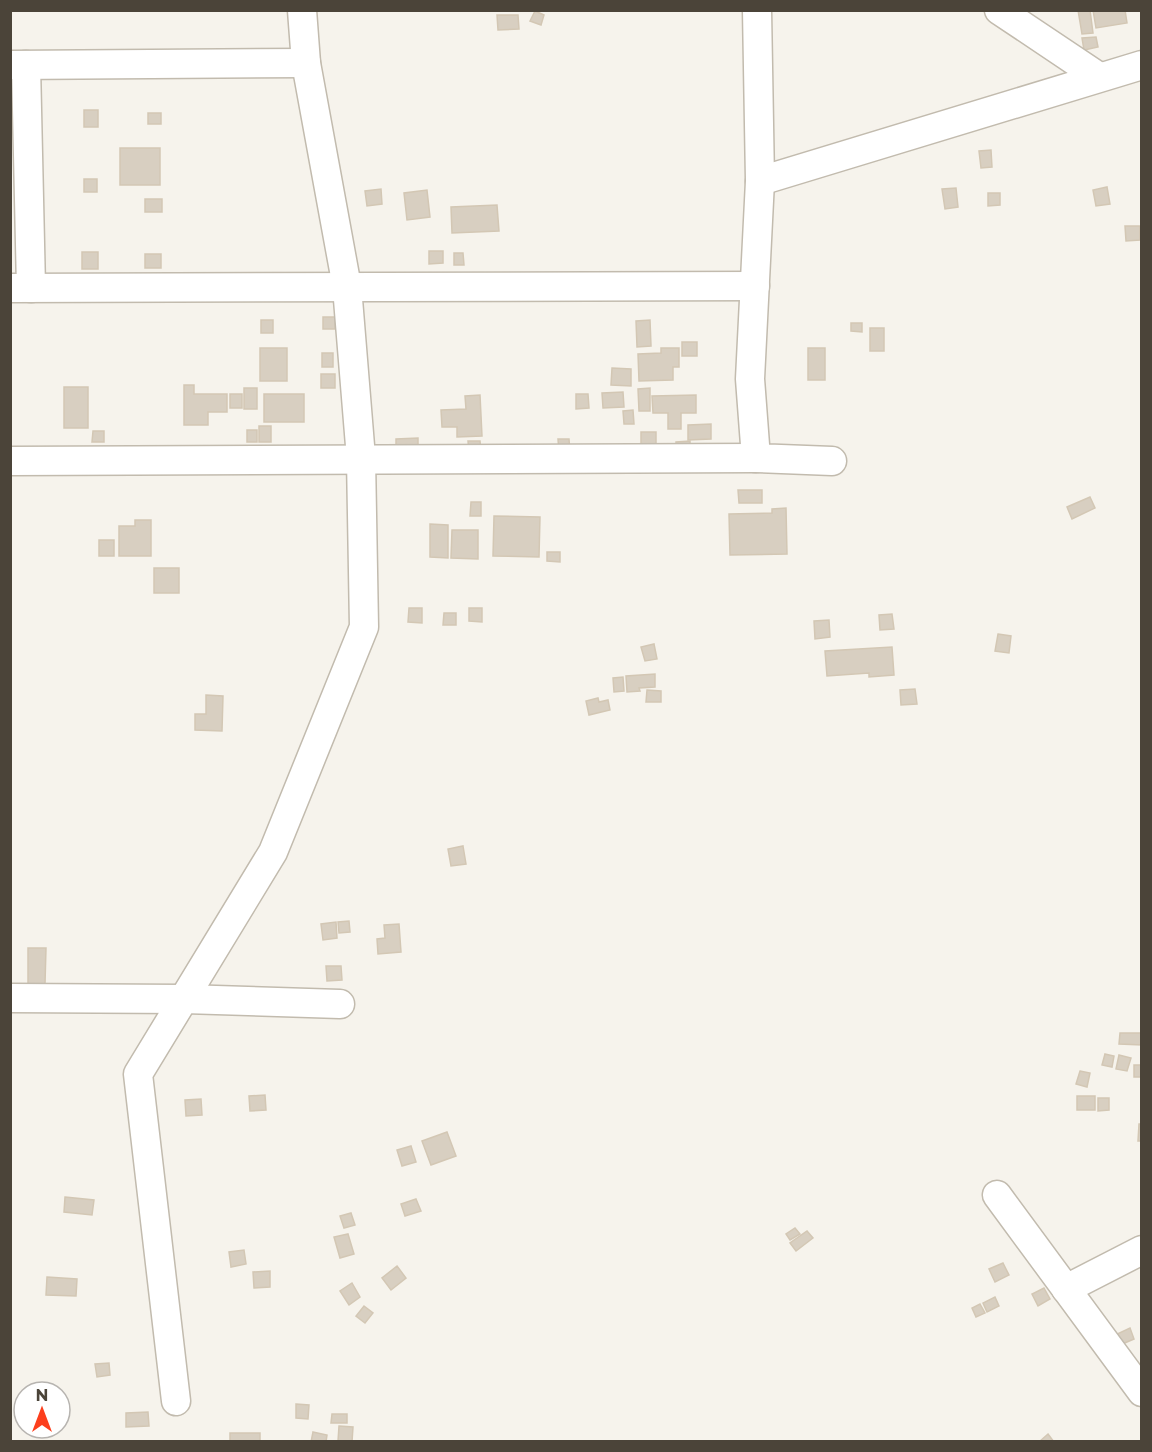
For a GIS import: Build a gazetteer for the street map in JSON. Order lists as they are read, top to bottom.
{
  "north": "top"
}
